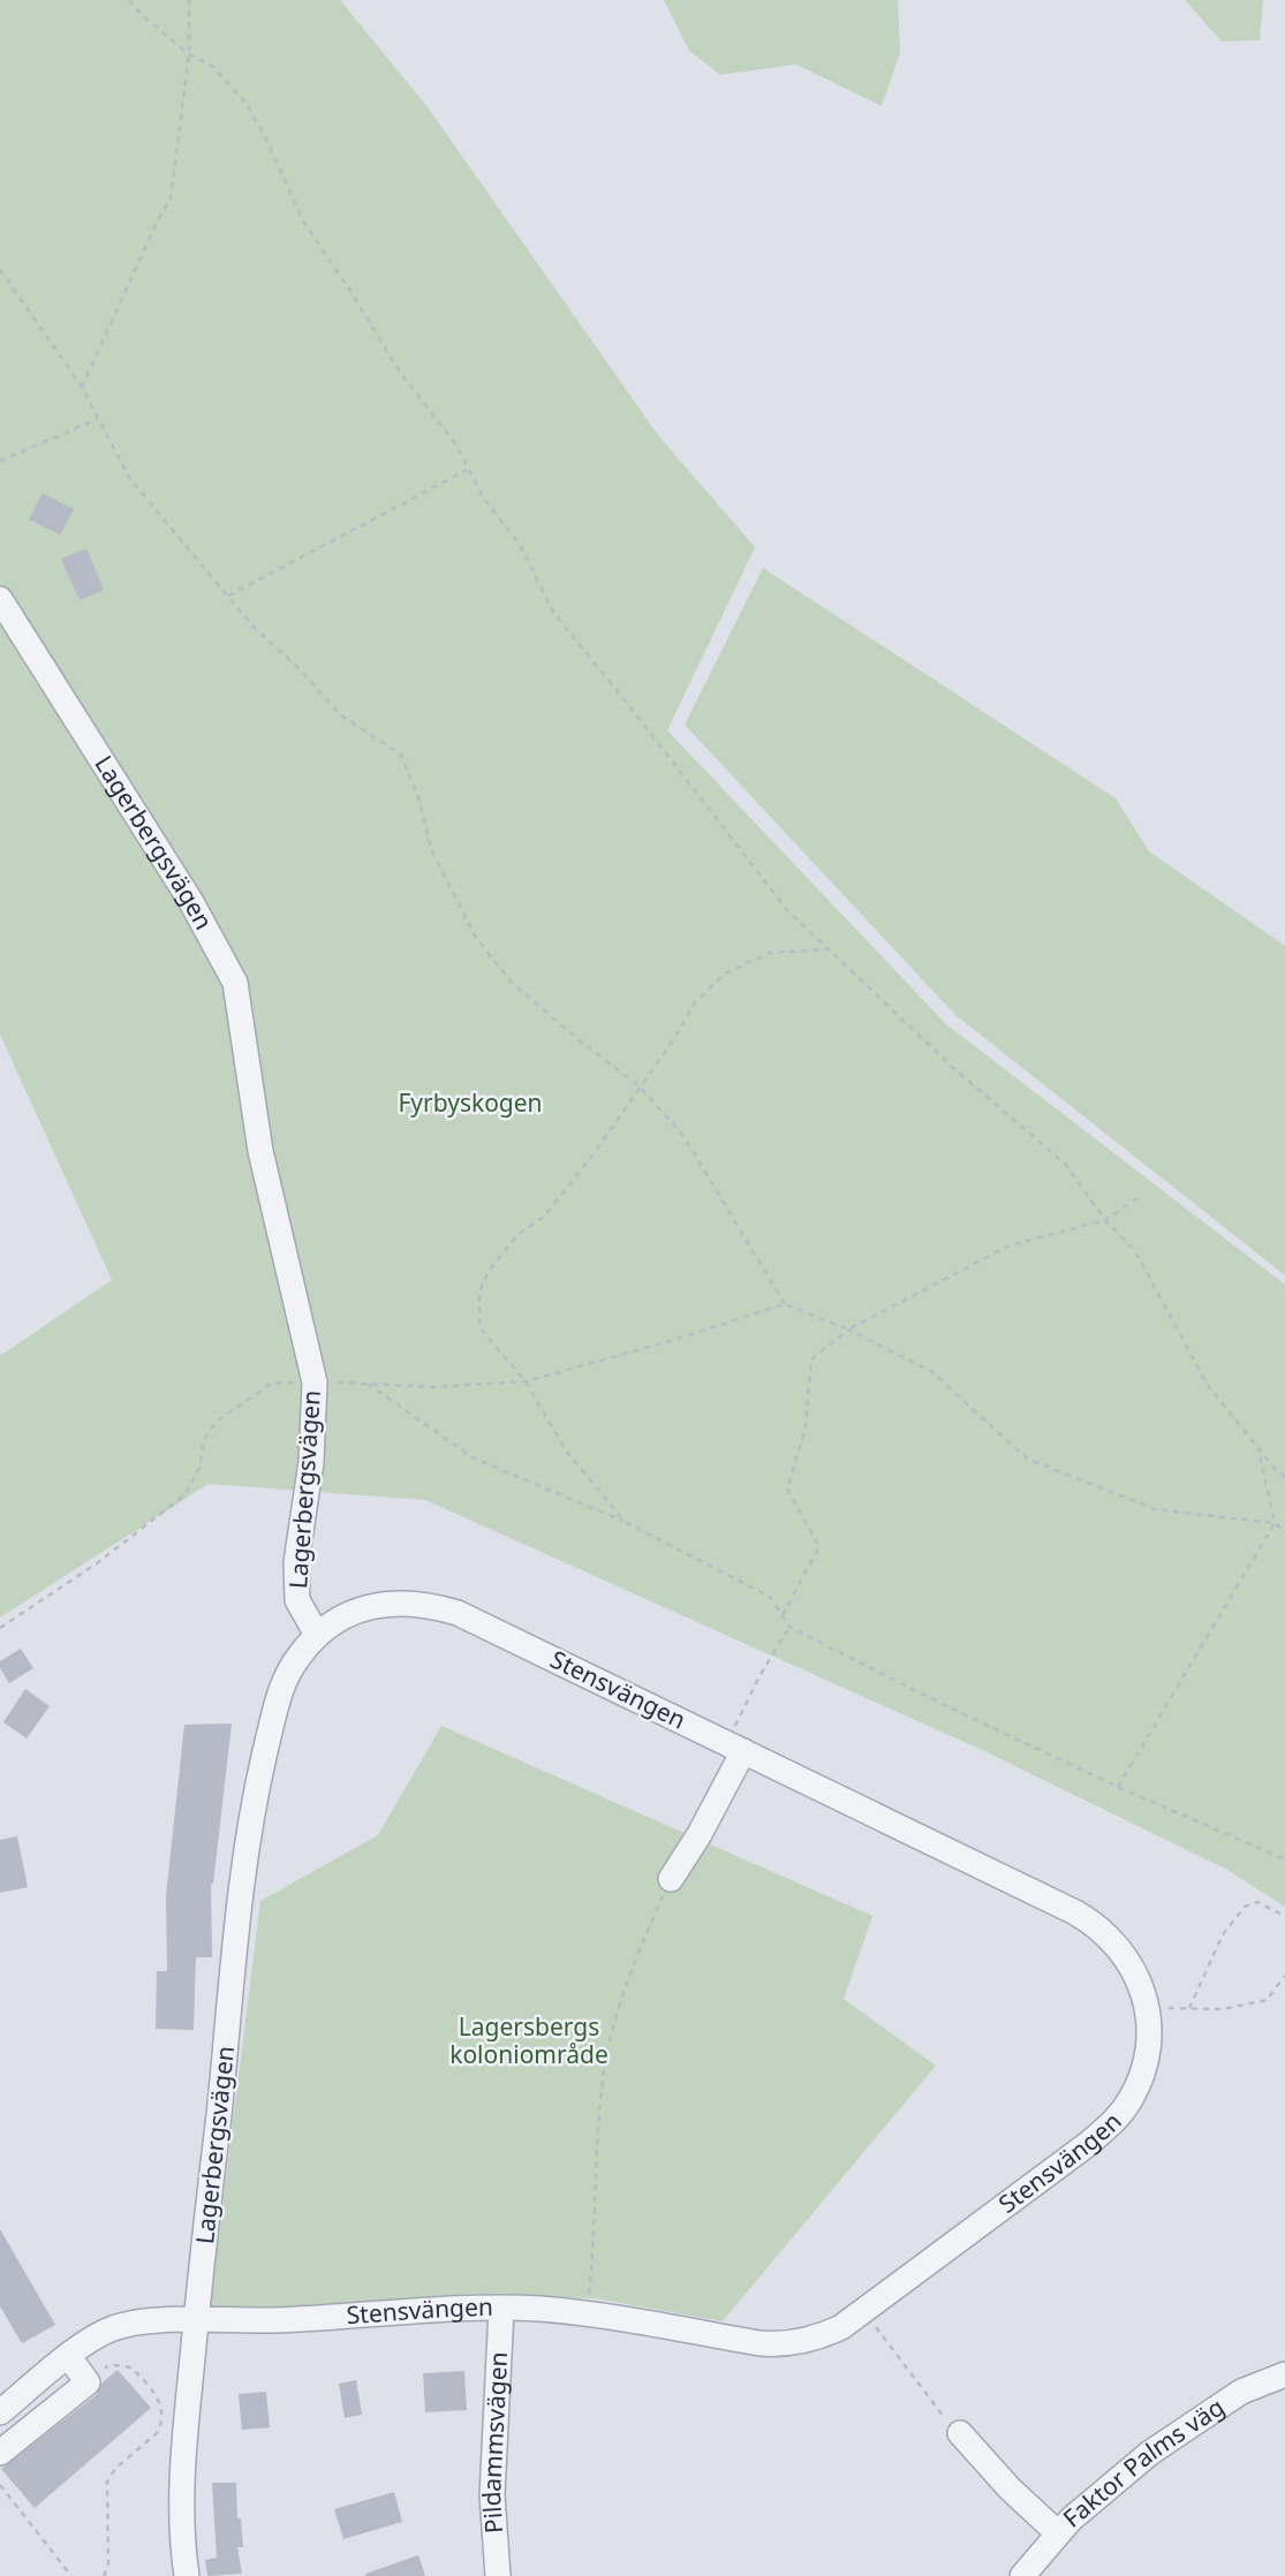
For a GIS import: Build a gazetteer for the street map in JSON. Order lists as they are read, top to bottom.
{
  "streets": {
    "street": [
      "Lagerbergsvägen",
      "Stensvängen",
      "Pildammsvägen",
      "Faktor Palms väg"
    ]
  },
  "crossings": [
    ["Lagerbergsvägen", "Stensvängen"],
    ["Stensvängen", "Pildammsvägen"]
  ],
  "parks": ["Fyrbyskogen", "Lagersbergs koloniområde"]
}
